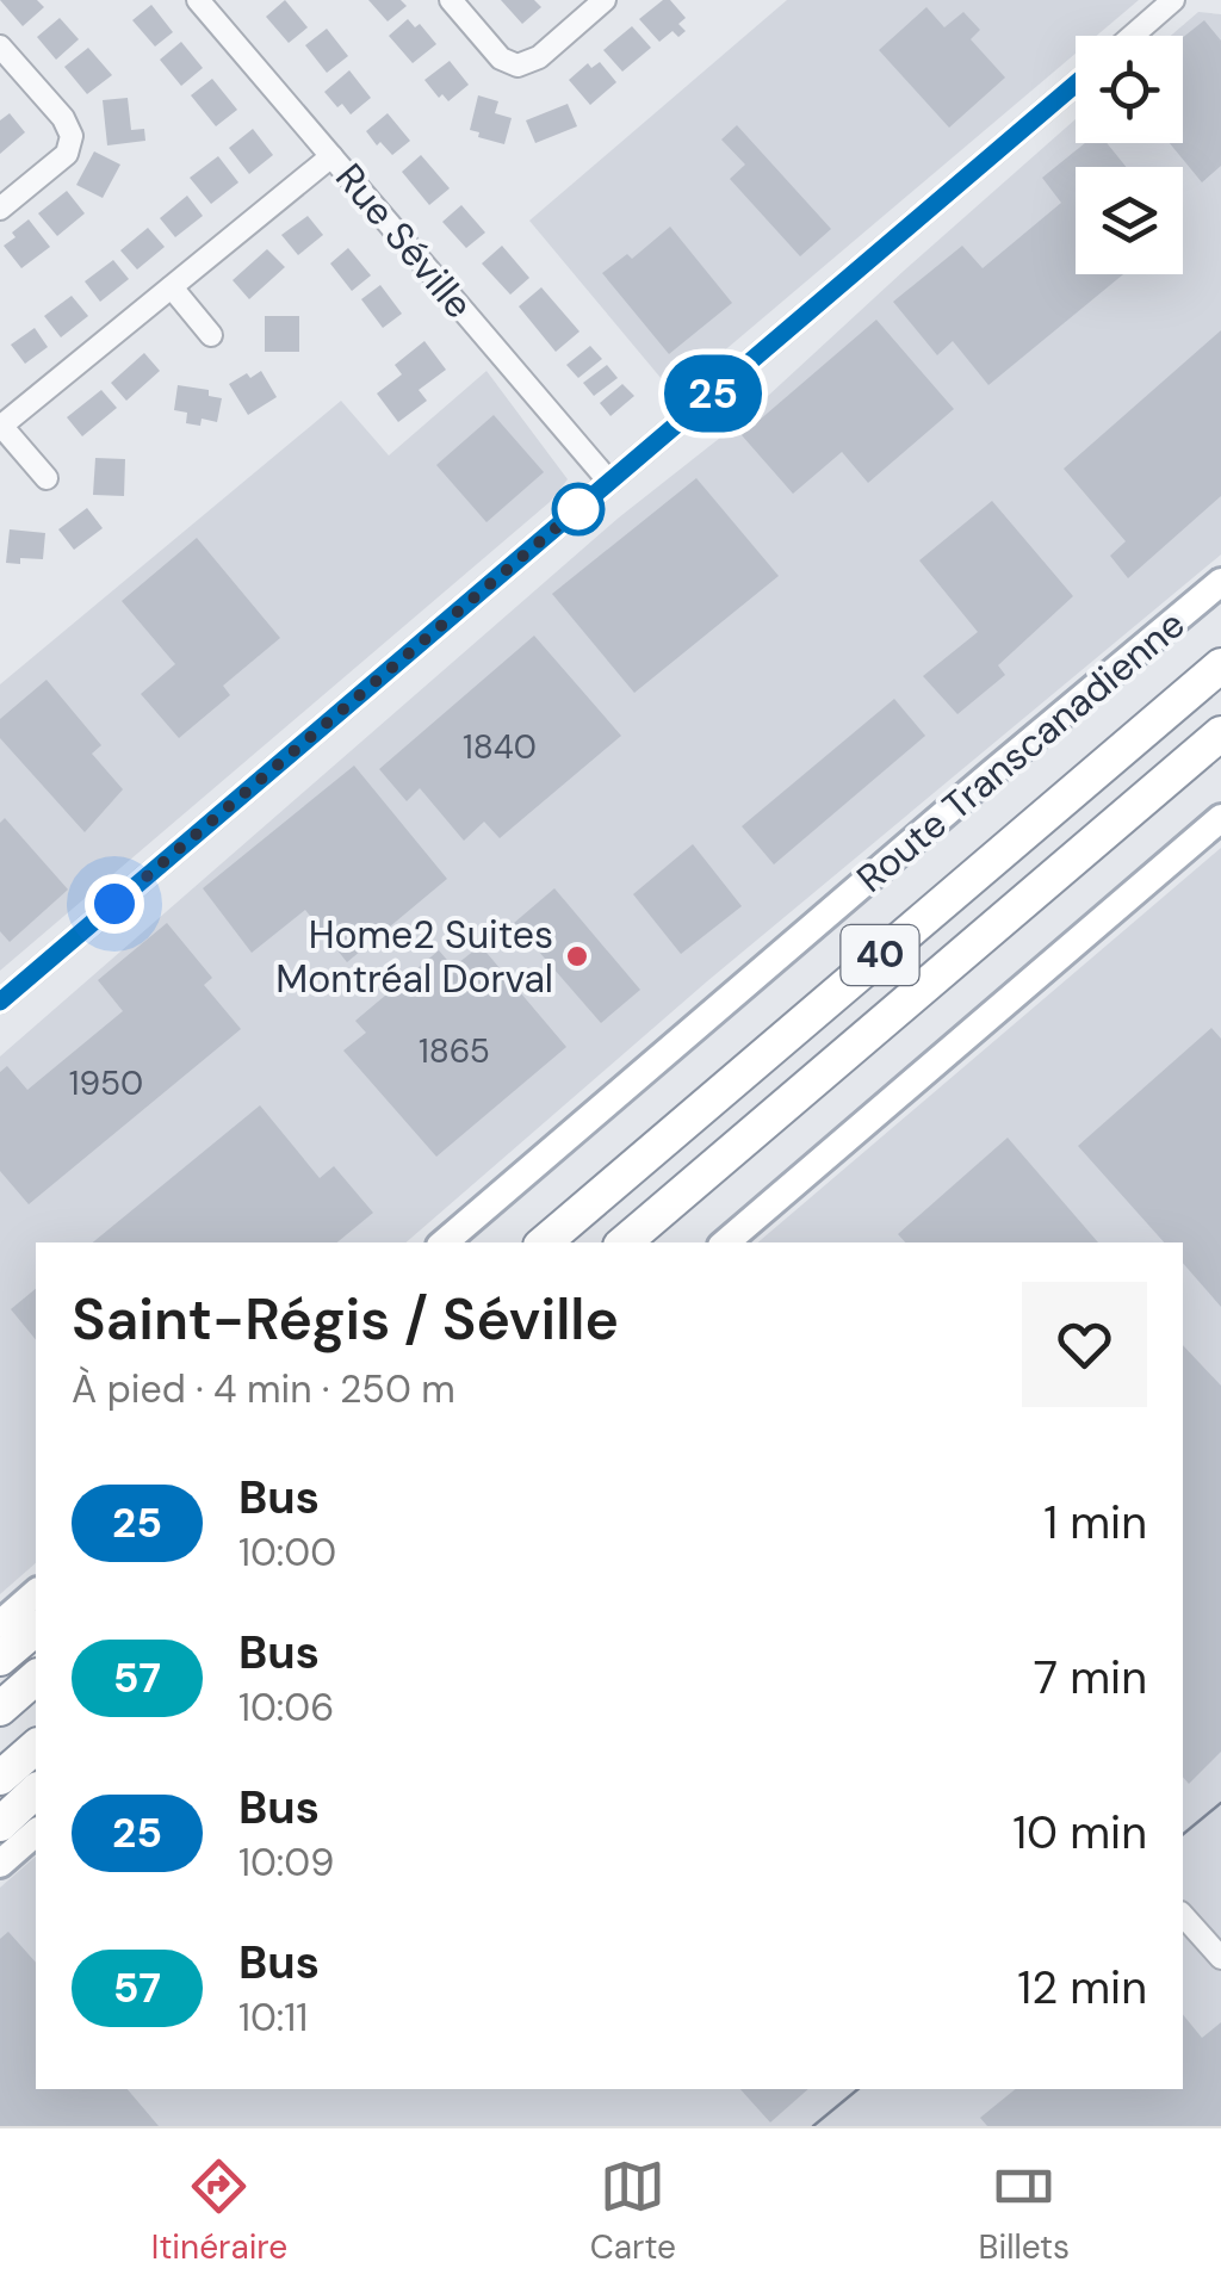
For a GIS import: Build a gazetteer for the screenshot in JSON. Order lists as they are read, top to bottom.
{
  "streets": {
    "highway": ["40"],
    "main road": ["Route Transcanadienne"],
    "street": ["Rue Séville"]
  },
  "places": ["Home2 Suites Montréal Dorval"],
  "lines": ["bus line 25"],
  "house_numbers": ["1840", "1865", "1950"],
  "page": {
    "on_map": "25",
    "heading": ["Saint-Régis / Séville", "À pied · 4 min · 250 m"],
    "list": [
      {
        "mark": "25",
        "name": "Bus",
        "note": "10:00",
        "value": "1 min"
      },
      {
        "mark": "57",
        "name": "Bus",
        "note": "10:06",
        "value": "7 min"
      },
      {
        "mark": "25",
        "name": "Bus",
        "note": "10:09",
        "value": "10 min"
      },
      {
        "mark": "57",
        "name": "Bus",
        "note": "10:11",
        "value": "12 min"
      }
    ],
    "tabs": ["Itinéraire", "Carte", "Billets"]
  }
}
